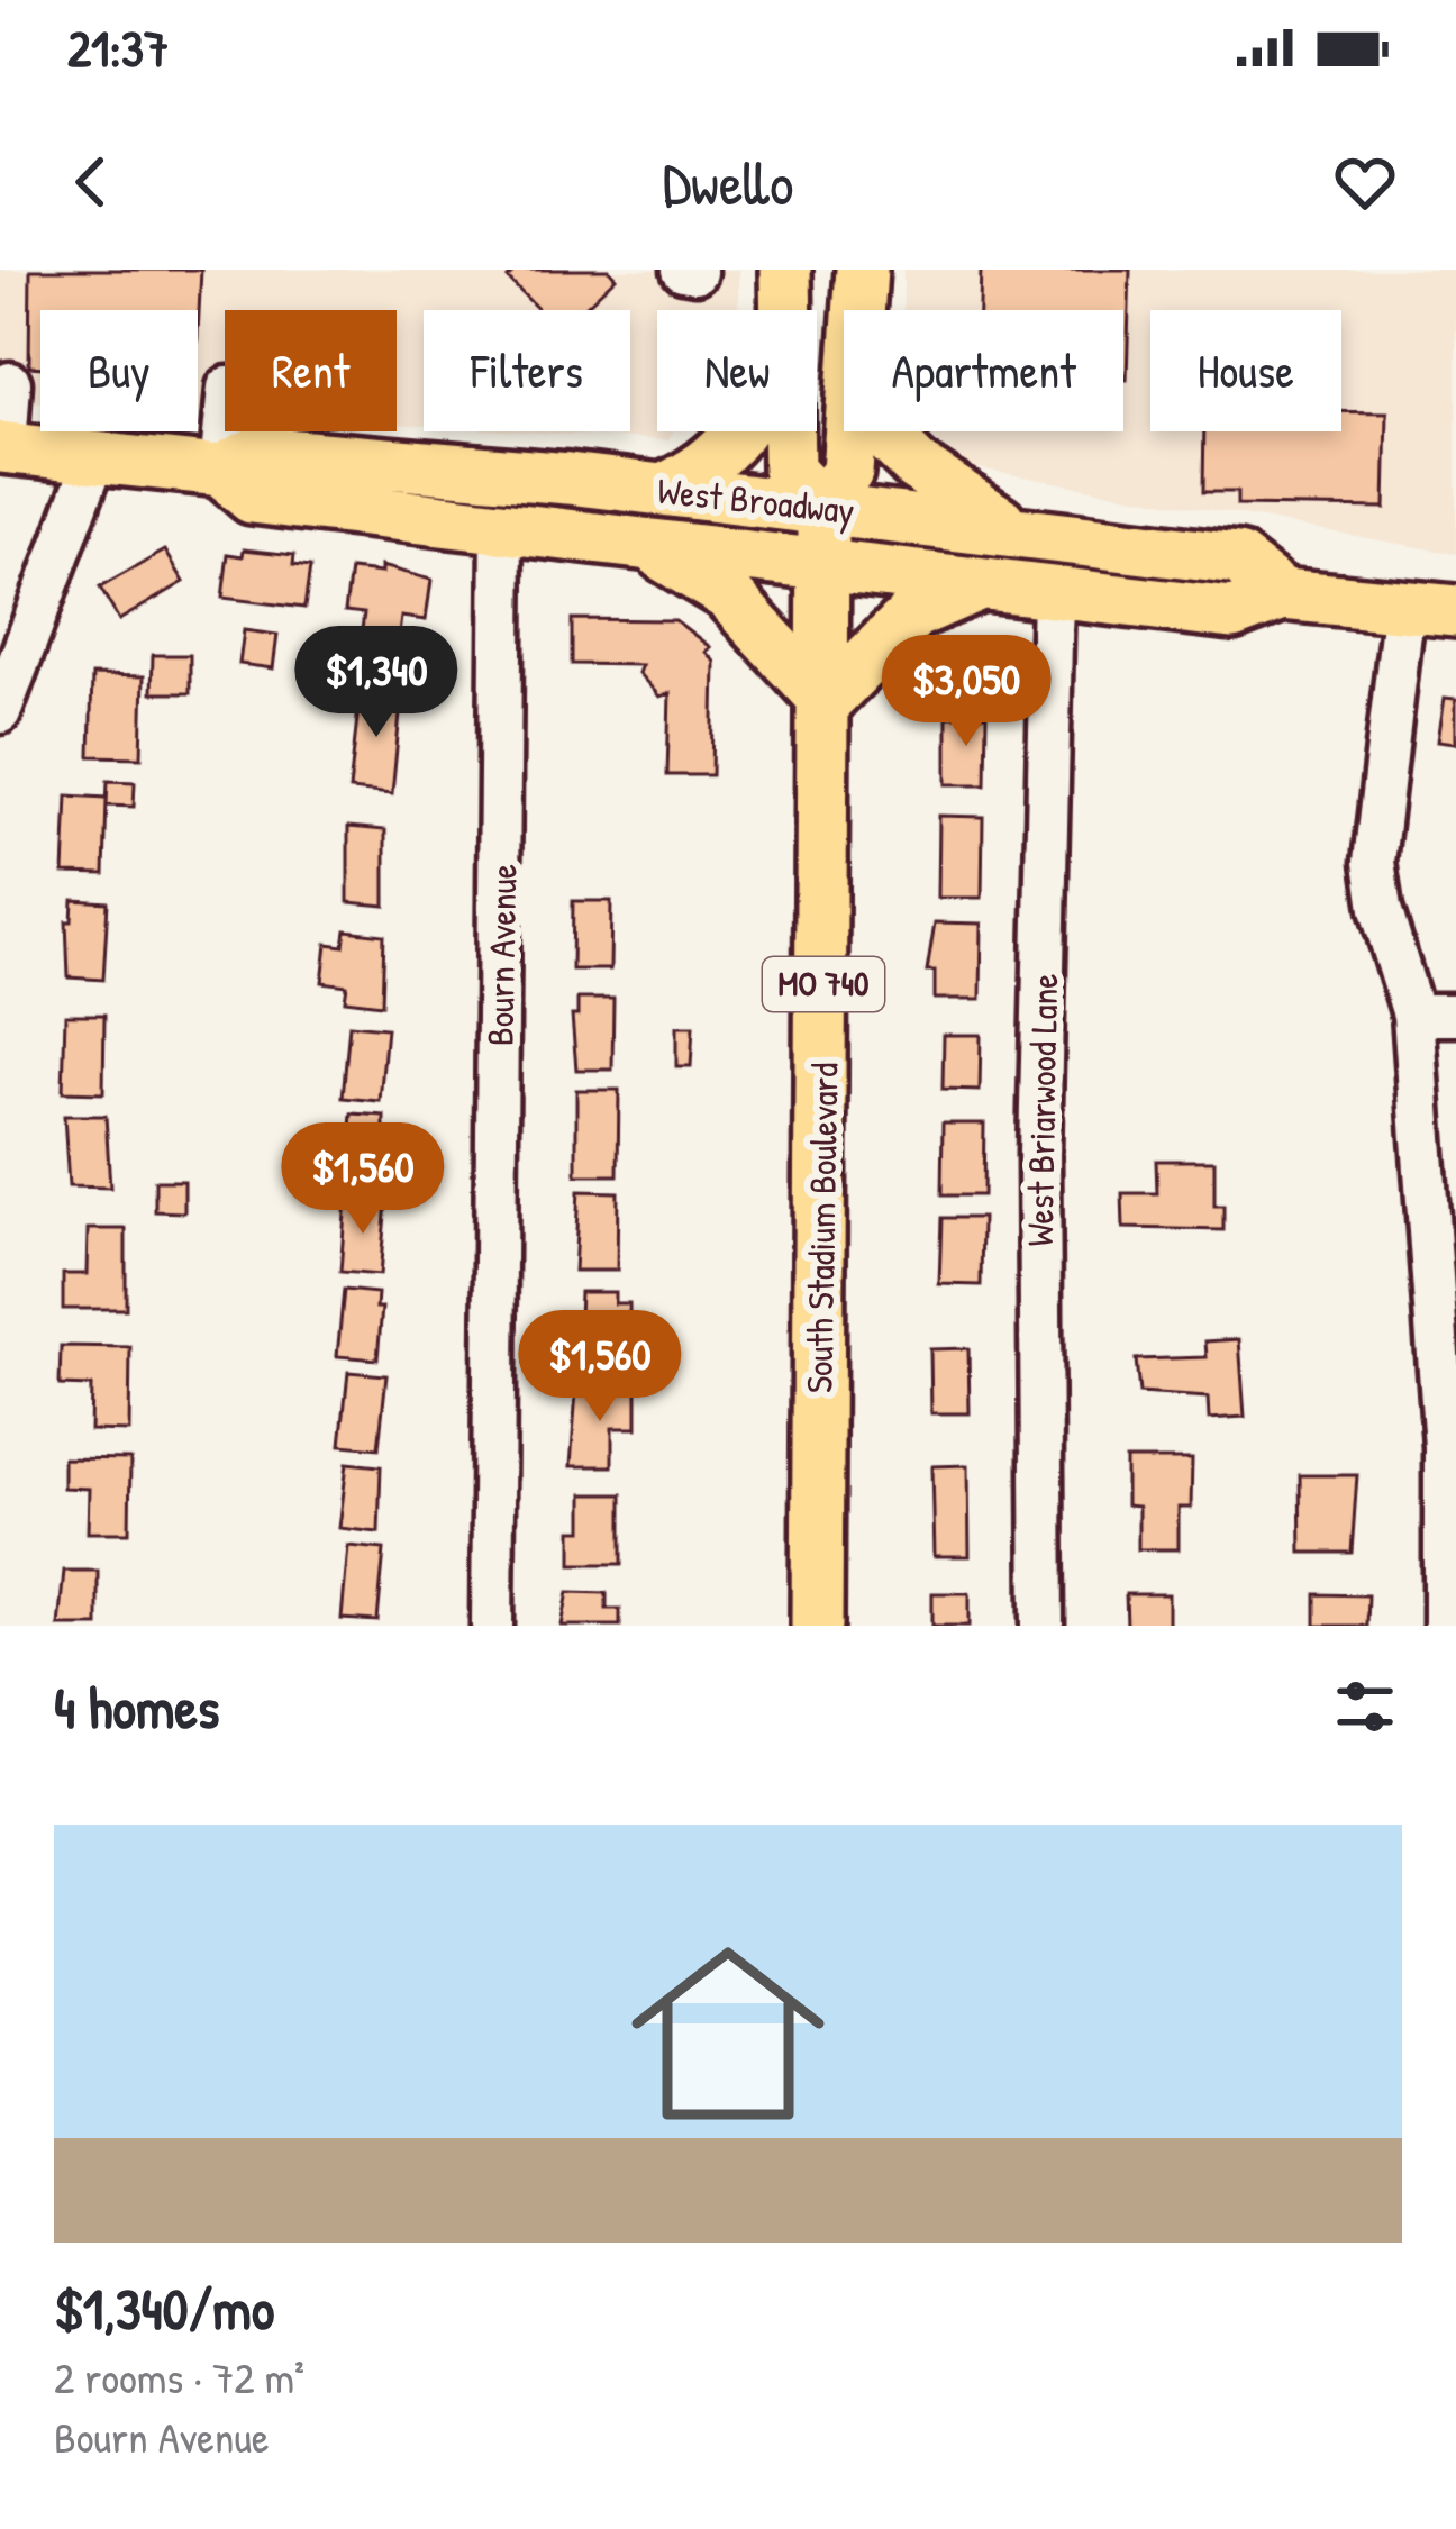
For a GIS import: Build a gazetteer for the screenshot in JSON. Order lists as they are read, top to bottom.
{
  "streets": {
    "main road": ["West Broadway", "MO 740", "South Stadium Boulevard"],
    "street": ["Bourn Avenue", "West Briarwood Lane"]
  },
  "crossings": [
    ["West Broadway", "Bourn Avenue"],
    ["West Broadway", "MO 740"],
    ["West Broadway", "West Briarwood Lane"],
    ["West Broadway", "South Stadium Boulevard"],
    ["MO 740", "South Stadium Boulevard"]
  ],
  "page": {
    "status": "21:37",
    "header": "Dwello",
    "chip": [
      "Buy",
      "Rent",
      "Filters",
      "New",
      "Apartment",
      "House"
    ],
    "price": [
      "$1,340",
      "$3,050",
      "$1,560",
      "$1,560"
    ],
    "heading": "4 homes",
    "list": [
      {
        "name": "$1,340/mo",
        "note": "2 rooms · 72 m² · Bourn Avenue"
      }
    ]
  }
}
